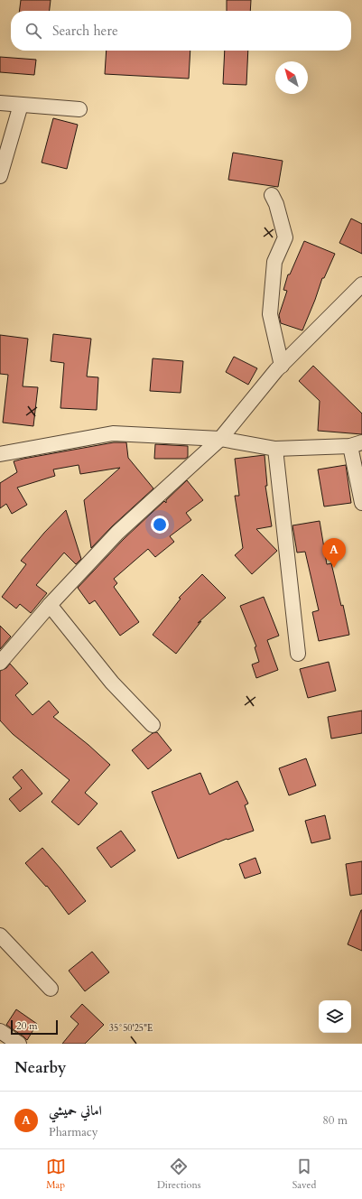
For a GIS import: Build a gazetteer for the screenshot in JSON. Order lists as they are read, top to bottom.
{
  "scale_bar": "20 m",
  "north": "top left",
  "page": {
    "search": "Search here",
    "pins": "A",
    "scale": "20 m",
    "heading": "Nearby",
    "list": [
      {
        "mark": "A",
        "name": "اماني حميشي",
        "note": "Pharmacy",
        "value": "80 m"
      }
    ],
    "nav": ["Map", "Directions", "Saved"]
  },
  "coordinates": ["35°50'25\"E"]
}
